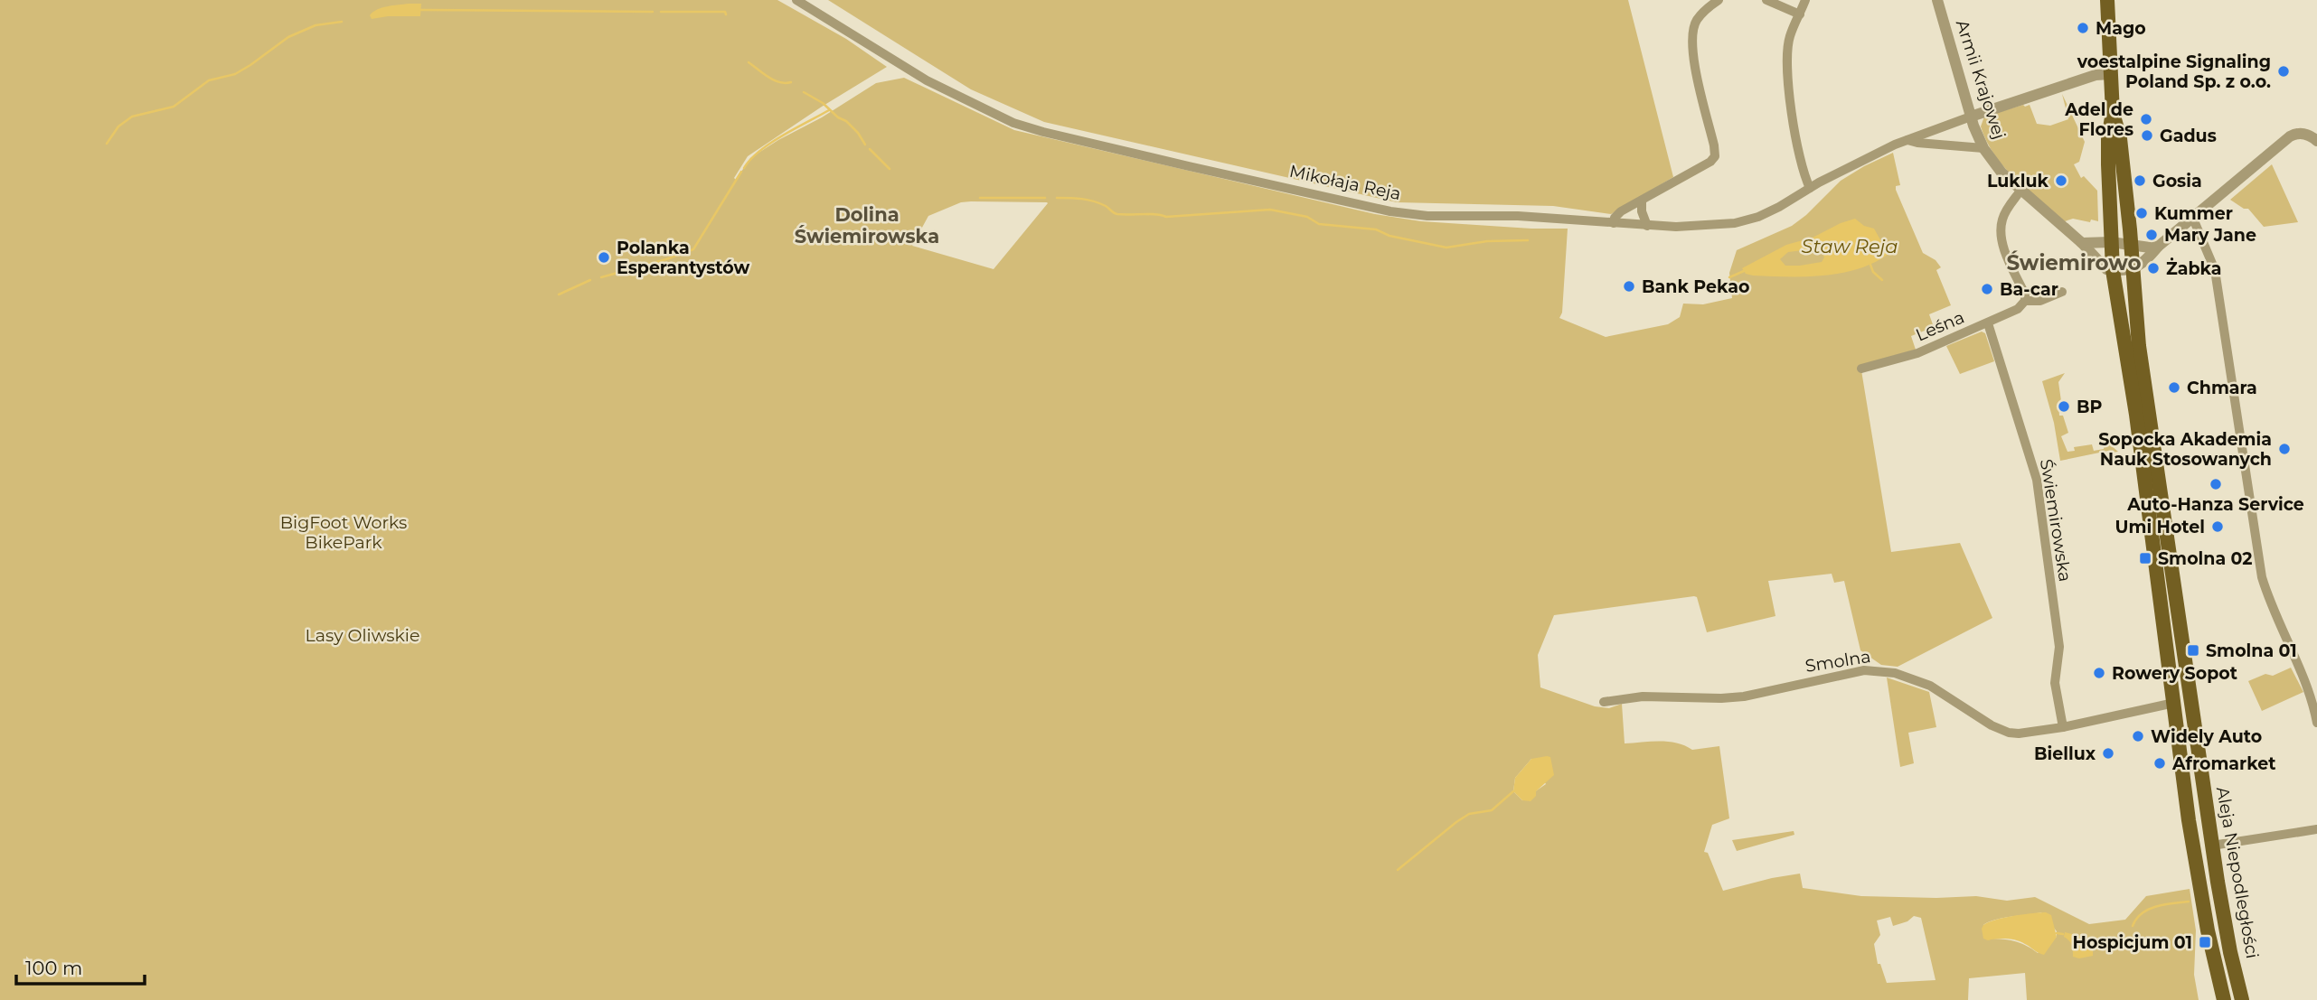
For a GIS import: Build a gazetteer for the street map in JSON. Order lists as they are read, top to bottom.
{
  "streets": {
    "main road": ["Aleja Niepodległości"],
    "street": [
      "Armii Krajowej",
      "Mikołaja Reja",
      "Leśna",
      "Świemirowska",
      "Smolna"
    ]
  },
  "crossings": [
    ["Armii Krajowej", "Mikołaja Reja"],
    ["Armii Krajowej", "Aleja Niepodległości"],
    ["Mikołaja Reja", "Aleja Niepodległości"],
    ["Leśna", "Świemirowska"],
    ["Świemirowska", "Smolna"],
    ["Smolna", "Aleja Niepodległości"]
  ],
  "districts": ["Dolina Świemirowska", "Świemirowo"],
  "water": ["Staw Reja"],
  "parks": ["BigFoot Works BikePark", "Lasy Oliwskie"],
  "places": {
    "other": [
      "Mago",
      "voestalpine Signaling Poland Sp. z o.o.",
      "Adel de Flores",
      "Gadus",
      "Lukluk",
      "Gosia",
      "Kummer",
      "Mary Jane",
      "Polanka Esperantystów",
      "Żabka",
      "Bank Pekao",
      "Ba-car",
      "Chmara",
      "BP",
      "Sopocka Akademia Nauk Stosowanych",
      "Auto-Hanza Service",
      "Umi Hotel",
      "Rowery Sopot",
      "Widely Auto",
      "Biellux",
      "Afromarket"
    ],
    "transit": ["Smolna 02", "Smolna 01", "Hospicjum 01"]
  },
  "scale_bar": "100 m"
}
